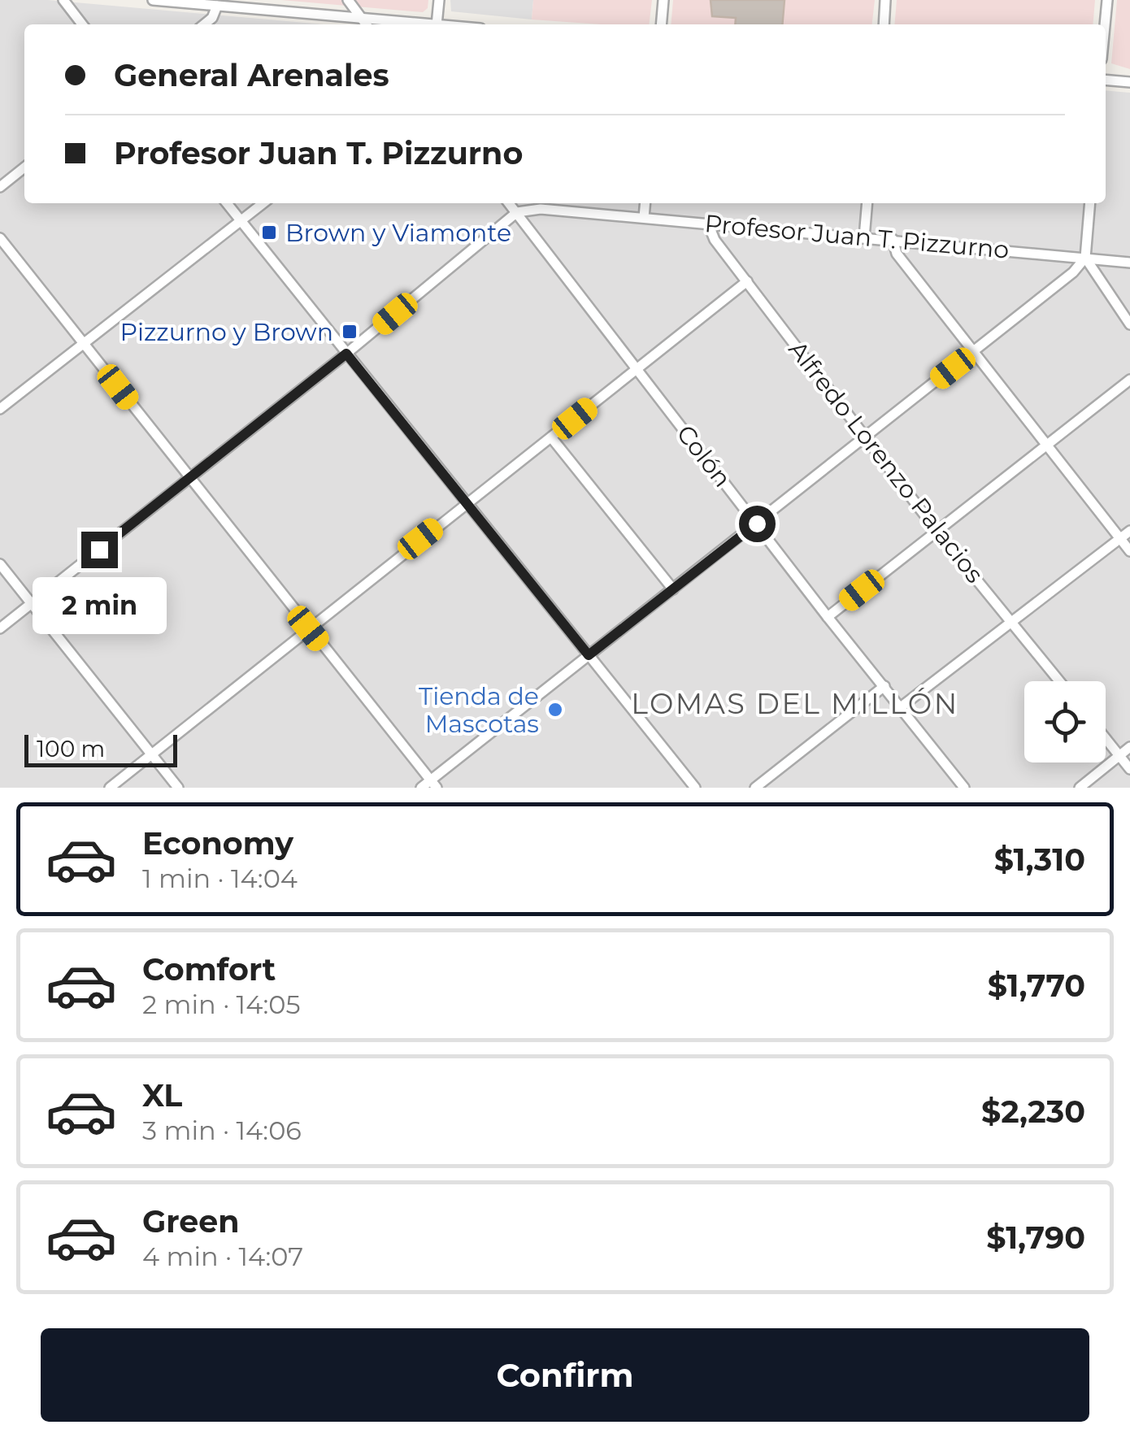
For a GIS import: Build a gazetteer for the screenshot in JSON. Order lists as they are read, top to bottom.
{
  "streets": {
    "street": ["Profesor Juan T. Pizzurno", "Colón", "Alfredo Lorenzo Palacios"]
  },
  "crossings": [
    ["Profesor Juan T. Pizzurno", "Colón"],
    ["Profesor Juan T. Pizzurno", "Alfredo Lorenzo Palacios"]
  ],
  "districts": ["LOMAS DEL MILLÓN"],
  "places": {
    "transit": ["Brown y Viamonte", "Pizzurno y Brown"],
    "other": ["Tienda de Mascotas"]
  },
  "scale_bar": "100 m",
  "page": {
    "banner": ["General Arenales", "Profesor Juan T. Pizzurno"],
    "bubble": "2 min",
    "scale": "100 m",
    "list": [
      {
        "name": "Economy",
        "note": "1 min · 14:04",
        "value": "$1,310"
      },
      {
        "name": "Comfort",
        "note": "2 min · 14:05",
        "value": "$1,770"
      },
      {
        "name": "XL",
        "note": "3 min · 14:06",
        "value": "$2,230"
      },
      {
        "name": "Green",
        "note": "4 min · 14:07",
        "value": "$1,790"
      }
    ],
    "buttons": "Confirm"
  }
}
